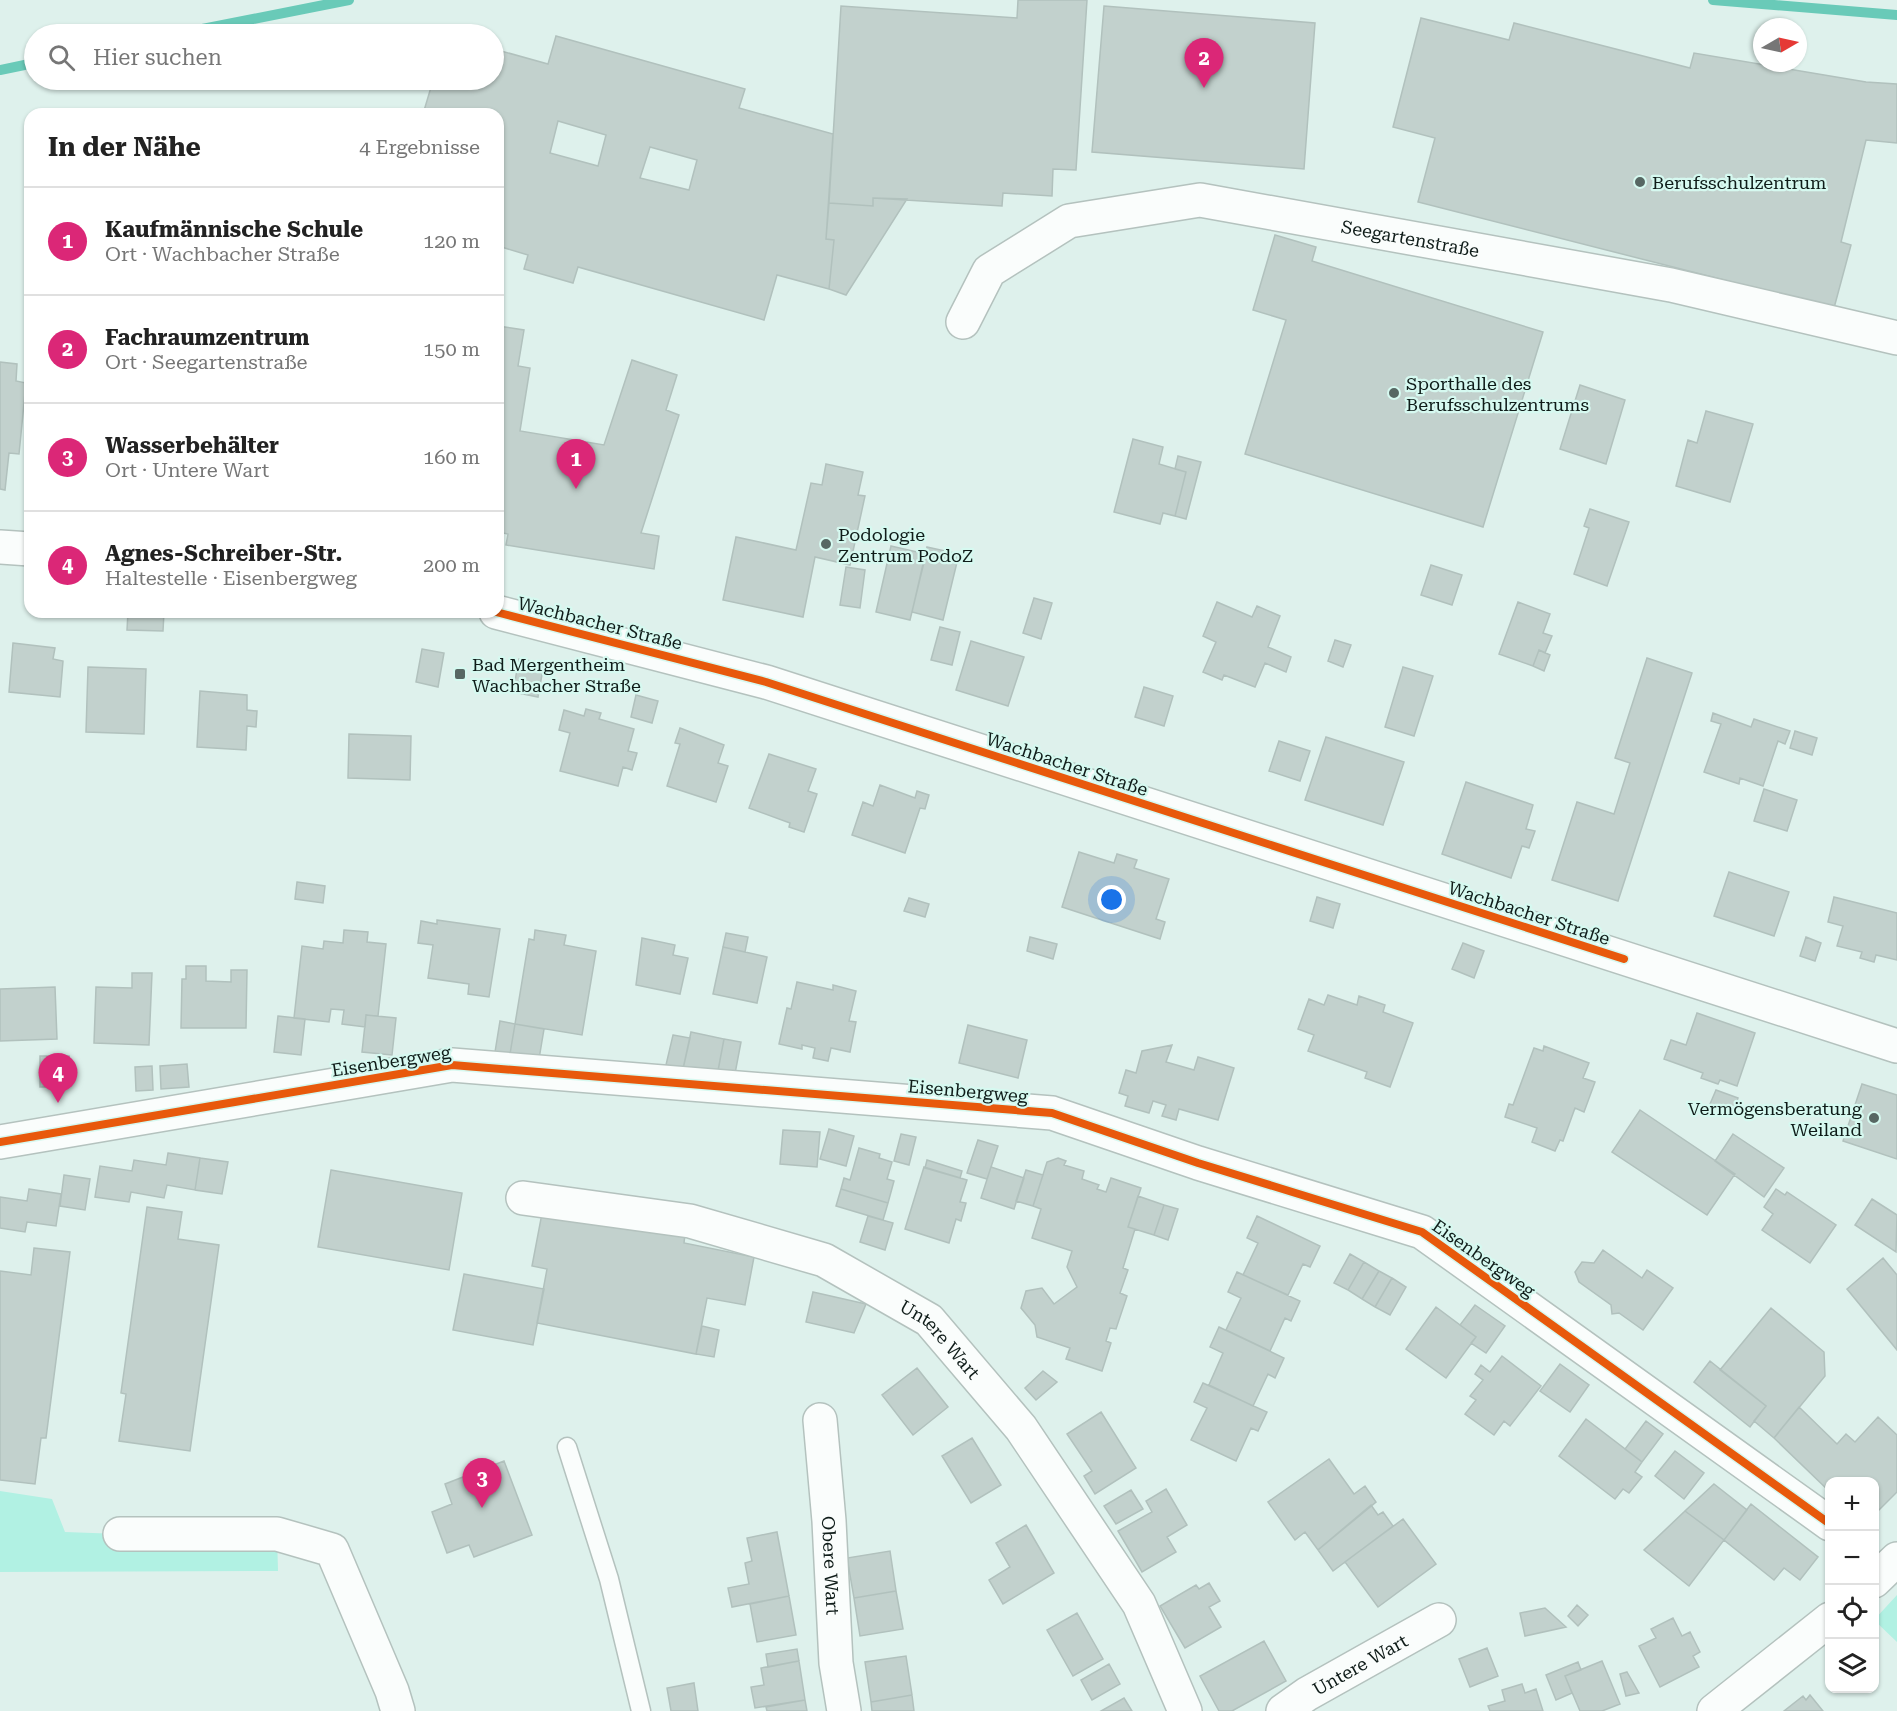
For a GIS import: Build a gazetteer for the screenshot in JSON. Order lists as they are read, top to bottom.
{
  "streets": {
    "street": [
      "Seegartenstraße",
      "Wachbacher Straße",
      "Eisenbergweg",
      "Untere Wart",
      "Obere Wart"
    ]
  },
  "places": {
    "other": [
      "Berufsschulzentrum",
      "Sporthalle des Berufsschulzentrums",
      "Podologie Zentrum PodoZ",
      "Vermögensberatung Weiland"
    ],
    "transit": ["Bad Mergentheim Wachbacher Straße"]
  },
  "north": "right",
  "page": {
    "search": "Hier suchen",
    "pins": [
      "2",
      "1",
      "4",
      "3"
    ],
    "heading": ["In der Nähe", "4 Ergebnisse"],
    "list": [
      {
        "mark": "1",
        "name": "Kaufmännische Schule",
        "note": "Ort · Wachbacher Straße",
        "value": "120 m"
      },
      {
        "mark": "2",
        "name": "Fachraumzentrum",
        "note": "Ort · Seegartenstraße",
        "value": "150 m"
      },
      {
        "mark": "3",
        "name": "Wasserbehälter",
        "note": "Ort · Untere Wart",
        "value": "160 m"
      },
      {
        "mark": "4",
        "name": "Agnes-Schreiber-Str.",
        "note": "Haltestelle · Eisenbergweg",
        "value": "200 m"
      }
    ],
    "map_buttons": ["+", "−"]
  }
}
